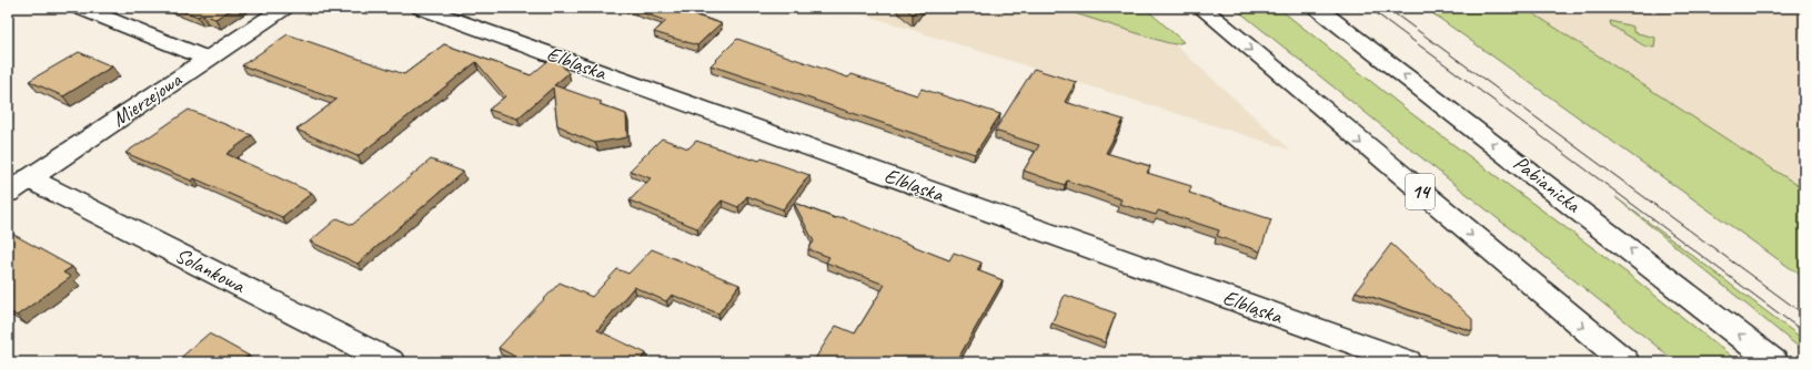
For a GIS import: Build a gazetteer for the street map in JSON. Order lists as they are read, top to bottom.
{
  "streets": {
    "street": [
      "Elbląska",
      "Mierzejowa",
      "Pabianicka",
      "14",
      "Solankowa"
    ]
  },
  "crossings": [
    ["Mierzejowa", "Solankowa"]
  ]
}
